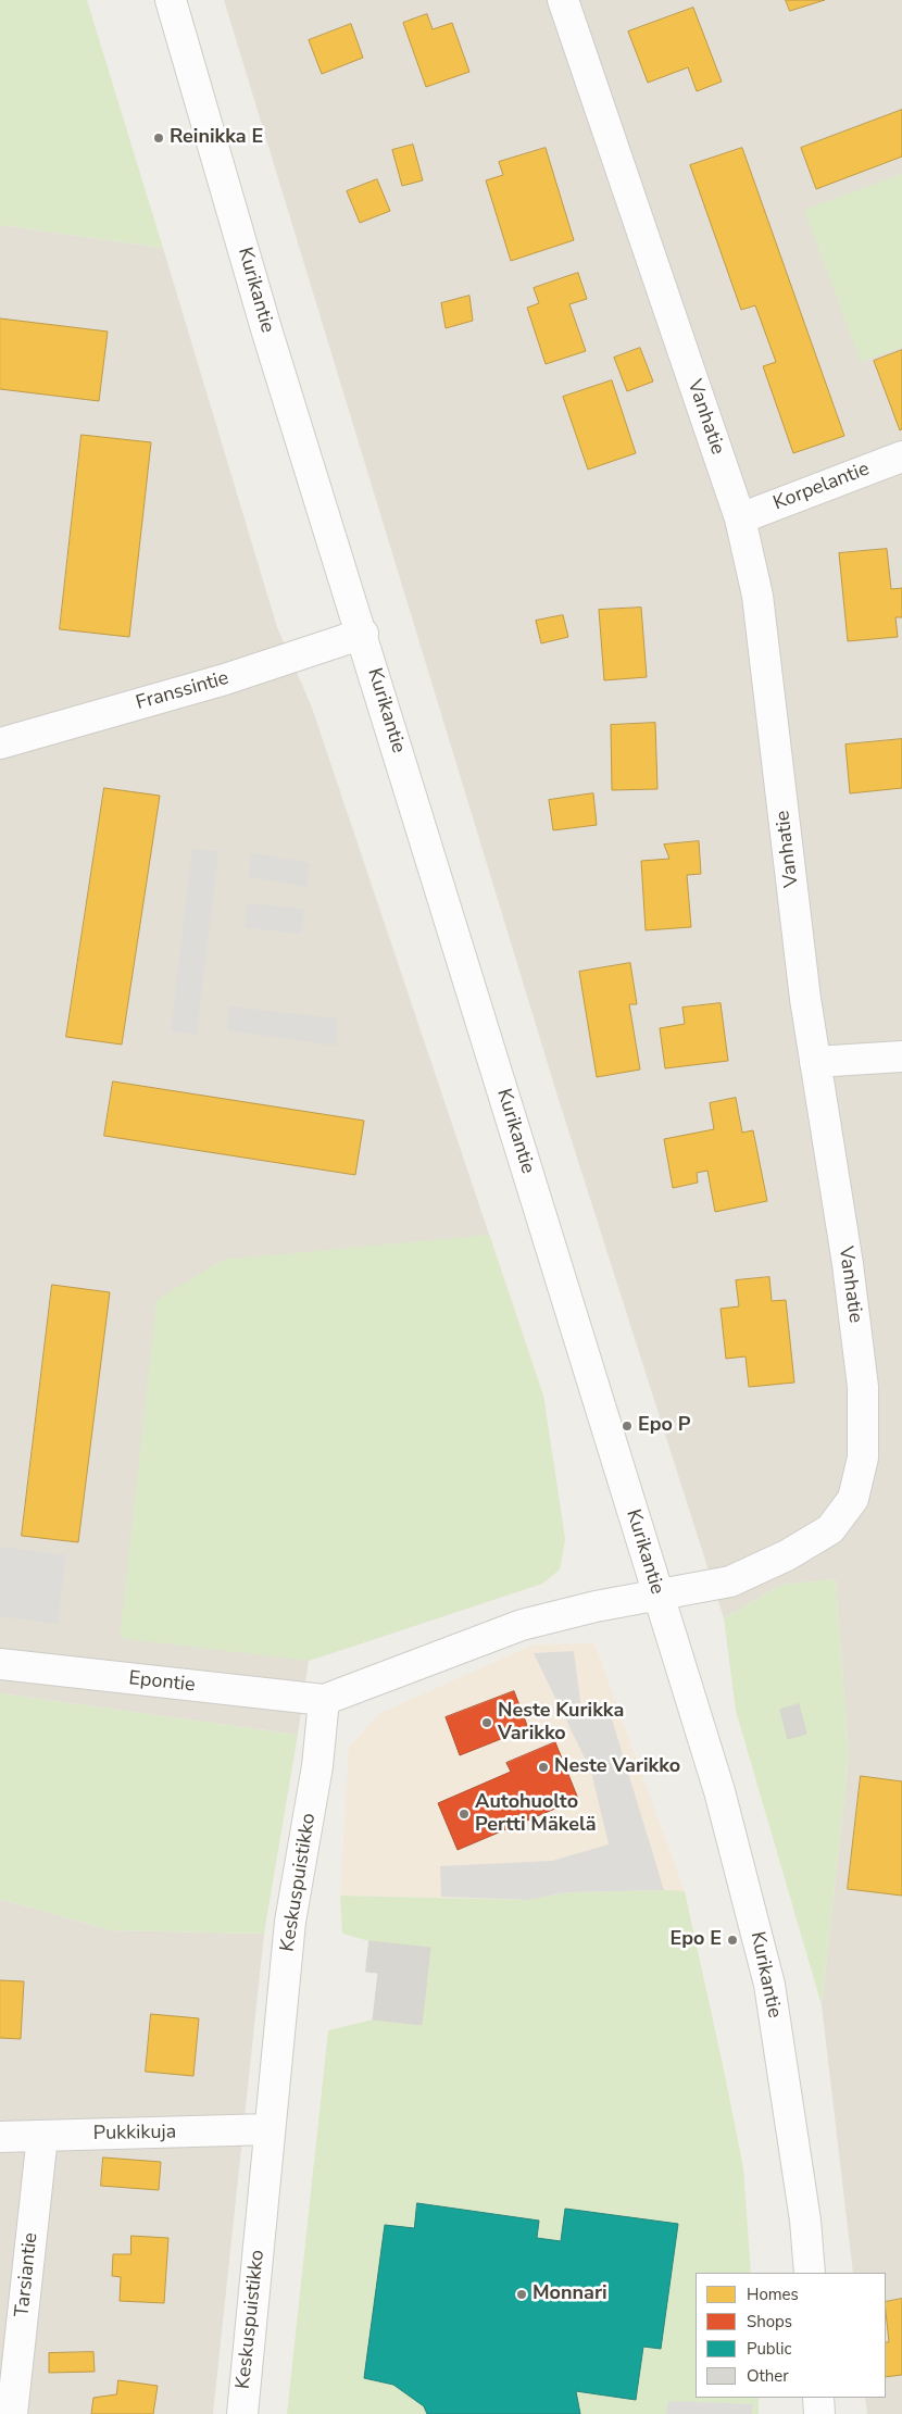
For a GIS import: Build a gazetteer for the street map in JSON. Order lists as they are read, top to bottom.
{
  "streets": {
    "street": [
      "Kurikantie",
      "Vanhatie",
      "Korpelantie",
      "Franssintie",
      "Epontie",
      "Keskuspuistikko",
      "Pukkikuja",
      "Tarsiantie"
    ]
  },
  "crossings": [
    ["Kurikantie", "Vanhatie"],
    ["Kurikantie", "Franssintie"],
    ["Vanhatie", "Korpelantie"],
    ["Epontie", "Keskuspuistikko"],
    ["Keskuspuistikko", "Pukkikuja"],
    ["Pukkikuja", "Tarsiantie"]
  ],
  "places": [
    "Reinikka E",
    "Epo P",
    "Neste Kurikka Varikko",
    "Neste Varikko",
    "Autohuolto Pertti Mäkelä",
    "Epo E",
    "Monnari"
  ],
  "legend": [
    "Homes",
    "Shops",
    "Public",
    "Other"
  ]
}
